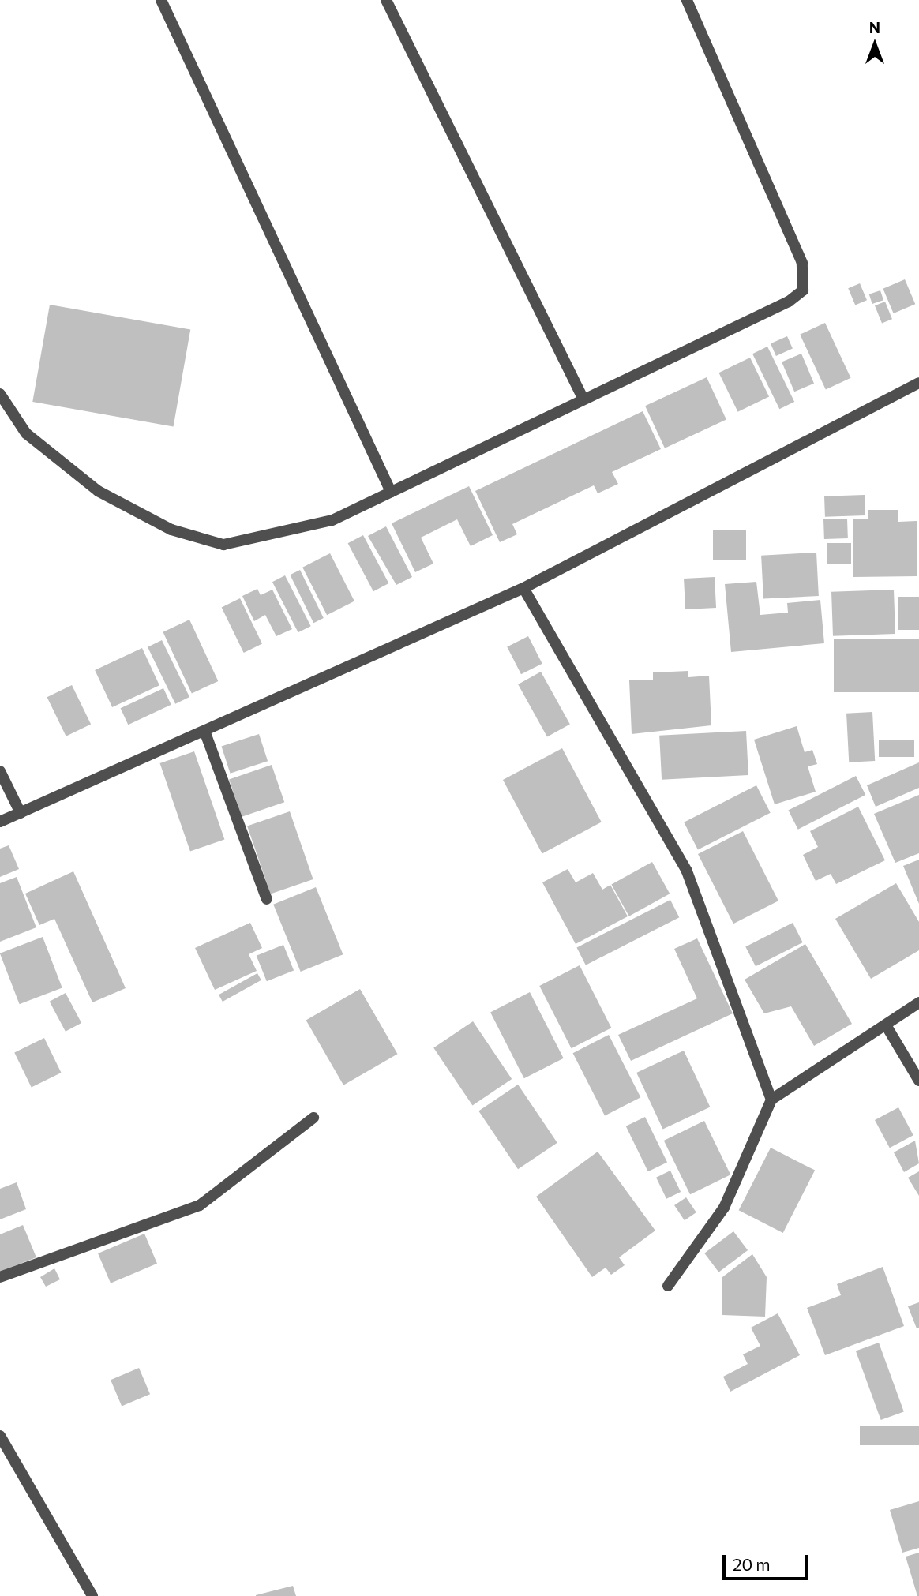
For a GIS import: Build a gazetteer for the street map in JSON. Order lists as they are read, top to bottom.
{
  "scale_bar": "20 m",
  "north": "top"
}
